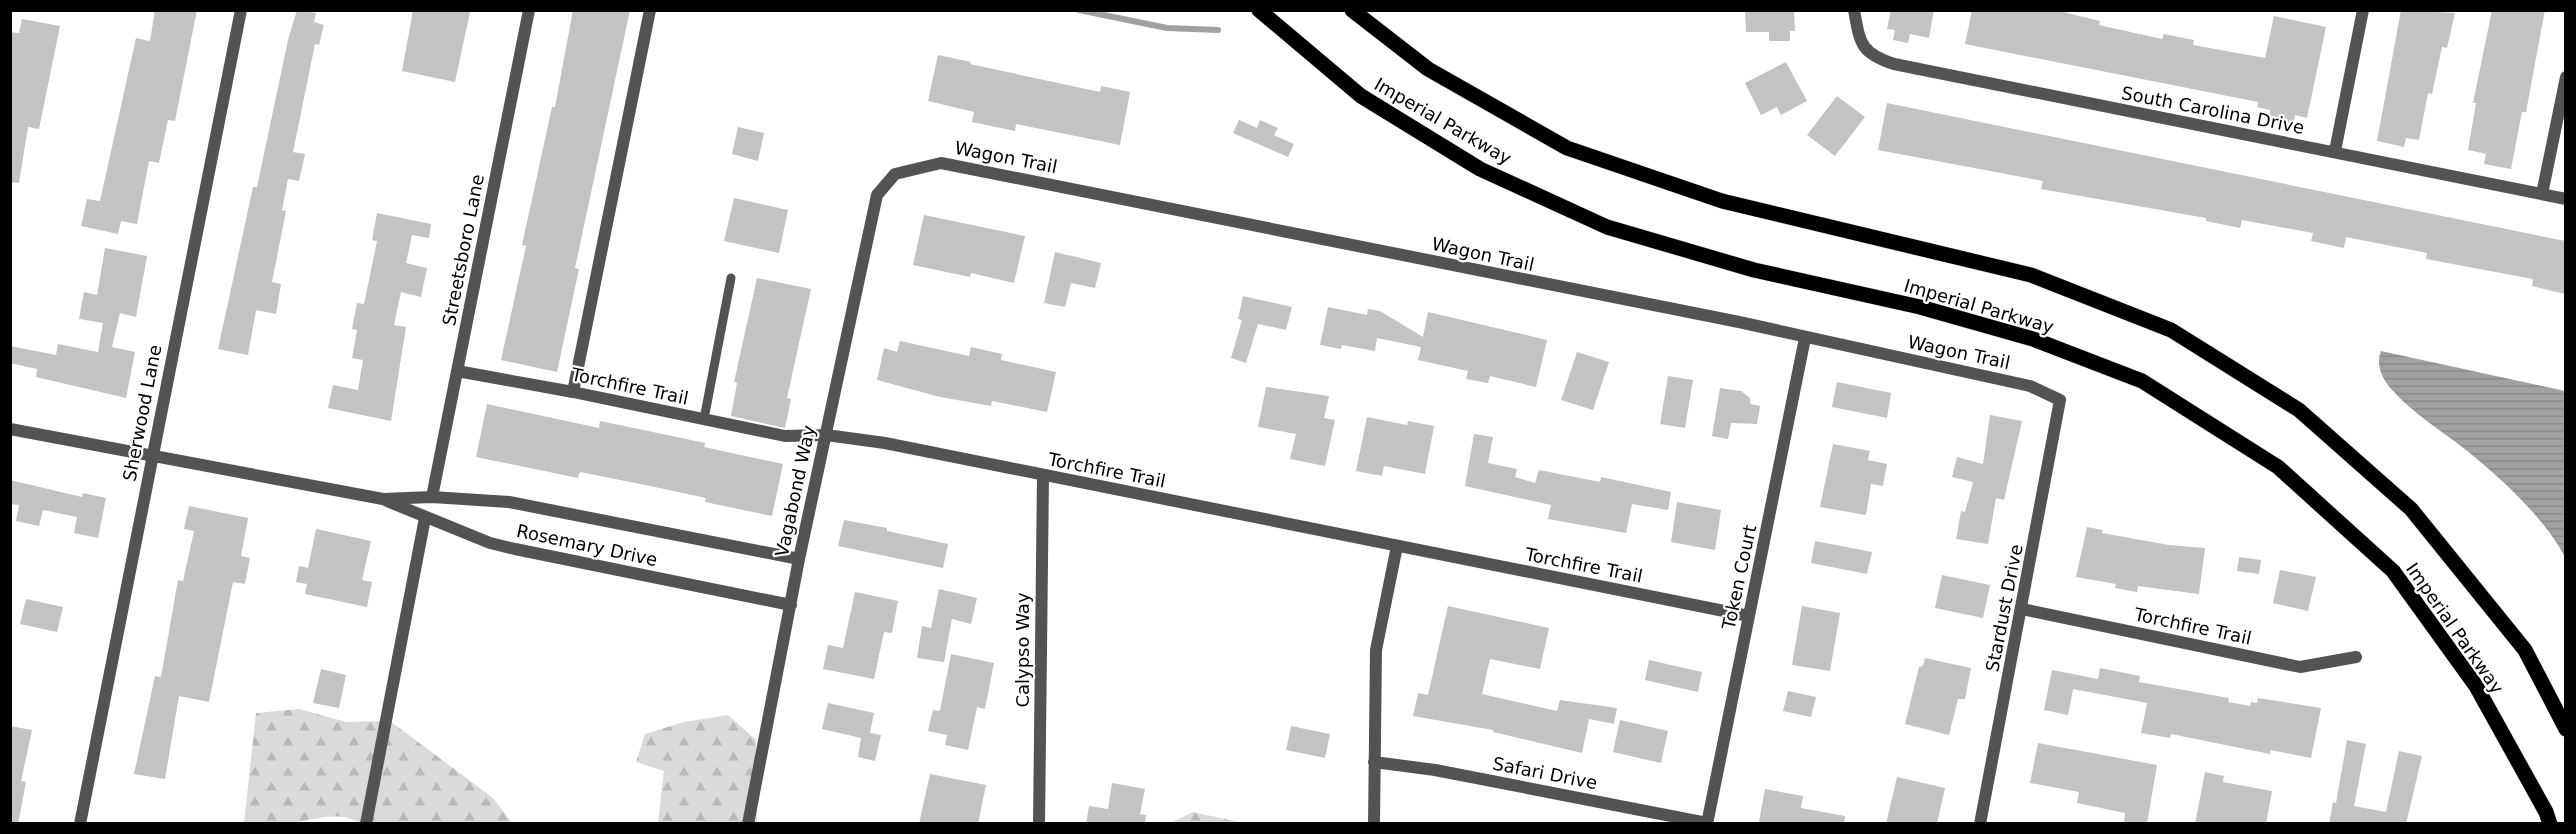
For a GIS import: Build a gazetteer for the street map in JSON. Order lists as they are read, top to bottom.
{
  "streets": {
    "main road": ["Imperial Parkway"],
    "street": [
      "South Carolina Drive",
      "Wagon Trail",
      "Streetsboro Lane",
      "Torchfire Trail",
      "Sherwood Lane",
      "Vagabond Way",
      "Rosemary Drive",
      "Token Court",
      "Stardust Drive",
      "Calypso Way",
      "Safari Drive"
    ]
  },
  "crossings": [
    ["Wagon Trail", "Vagabond Way"],
    ["Wagon Trail", "Token Court"],
    ["Wagon Trail", "Stardust Drive"],
    ["Streetsboro Lane", "Torchfire Trail"],
    ["Streetsboro Lane", "Rosemary Drive"],
    ["Torchfire Trail", "Vagabond Way"],
    ["Torchfire Trail", "Token Court"],
    ["Torchfire Trail", "Stardust Drive"],
    ["Torchfire Trail", "Calypso Way"],
    ["Sherwood Lane", "Rosemary Drive"],
    ["Vagabond Way", "Rosemary Drive"],
    ["Token Court", "Safari Drive"]
  ]
}
